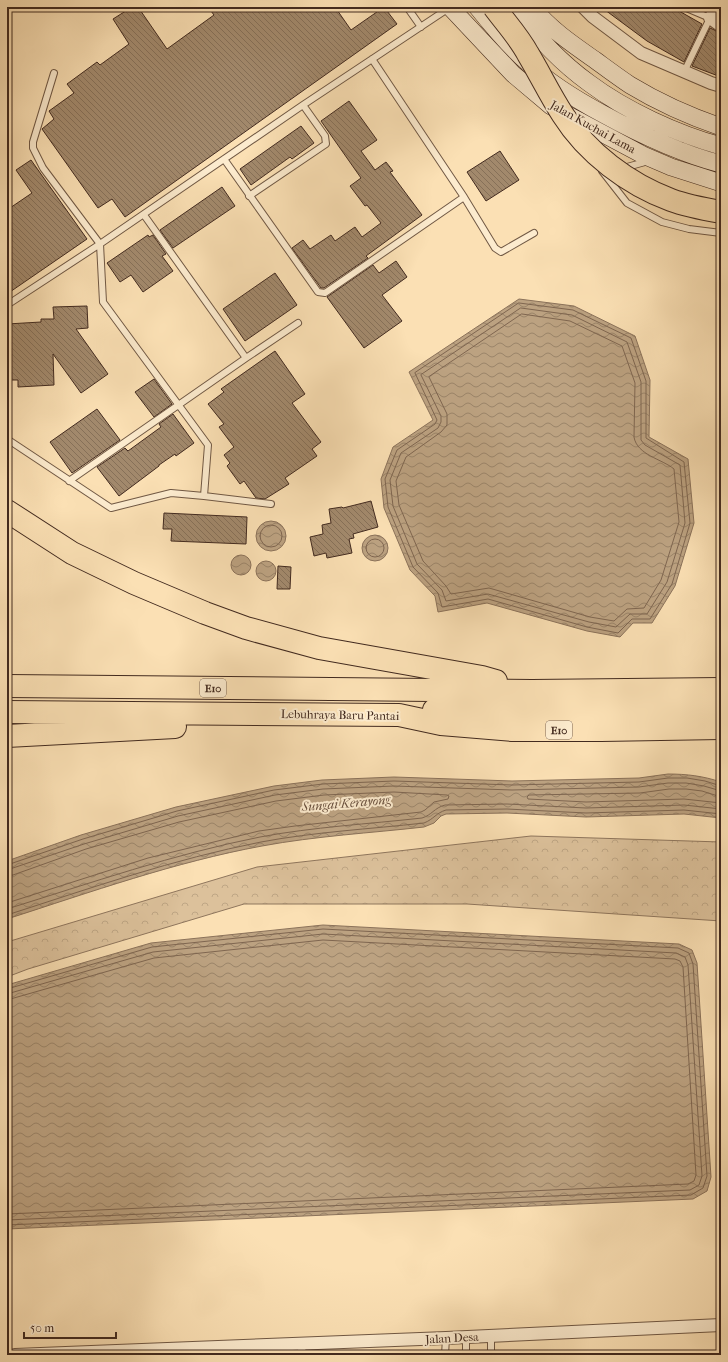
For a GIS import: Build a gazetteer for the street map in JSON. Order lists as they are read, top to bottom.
{
  "streets": {
    "highway": ["E10", "Lebuhraya Baru Pantai"],
    "main road": ["Jalan Kuchai Lama"],
    "street": ["Jalan Desa"]
  },
  "water": ["Sungai Kerayong"],
  "scale_bar": "50 m"
}
